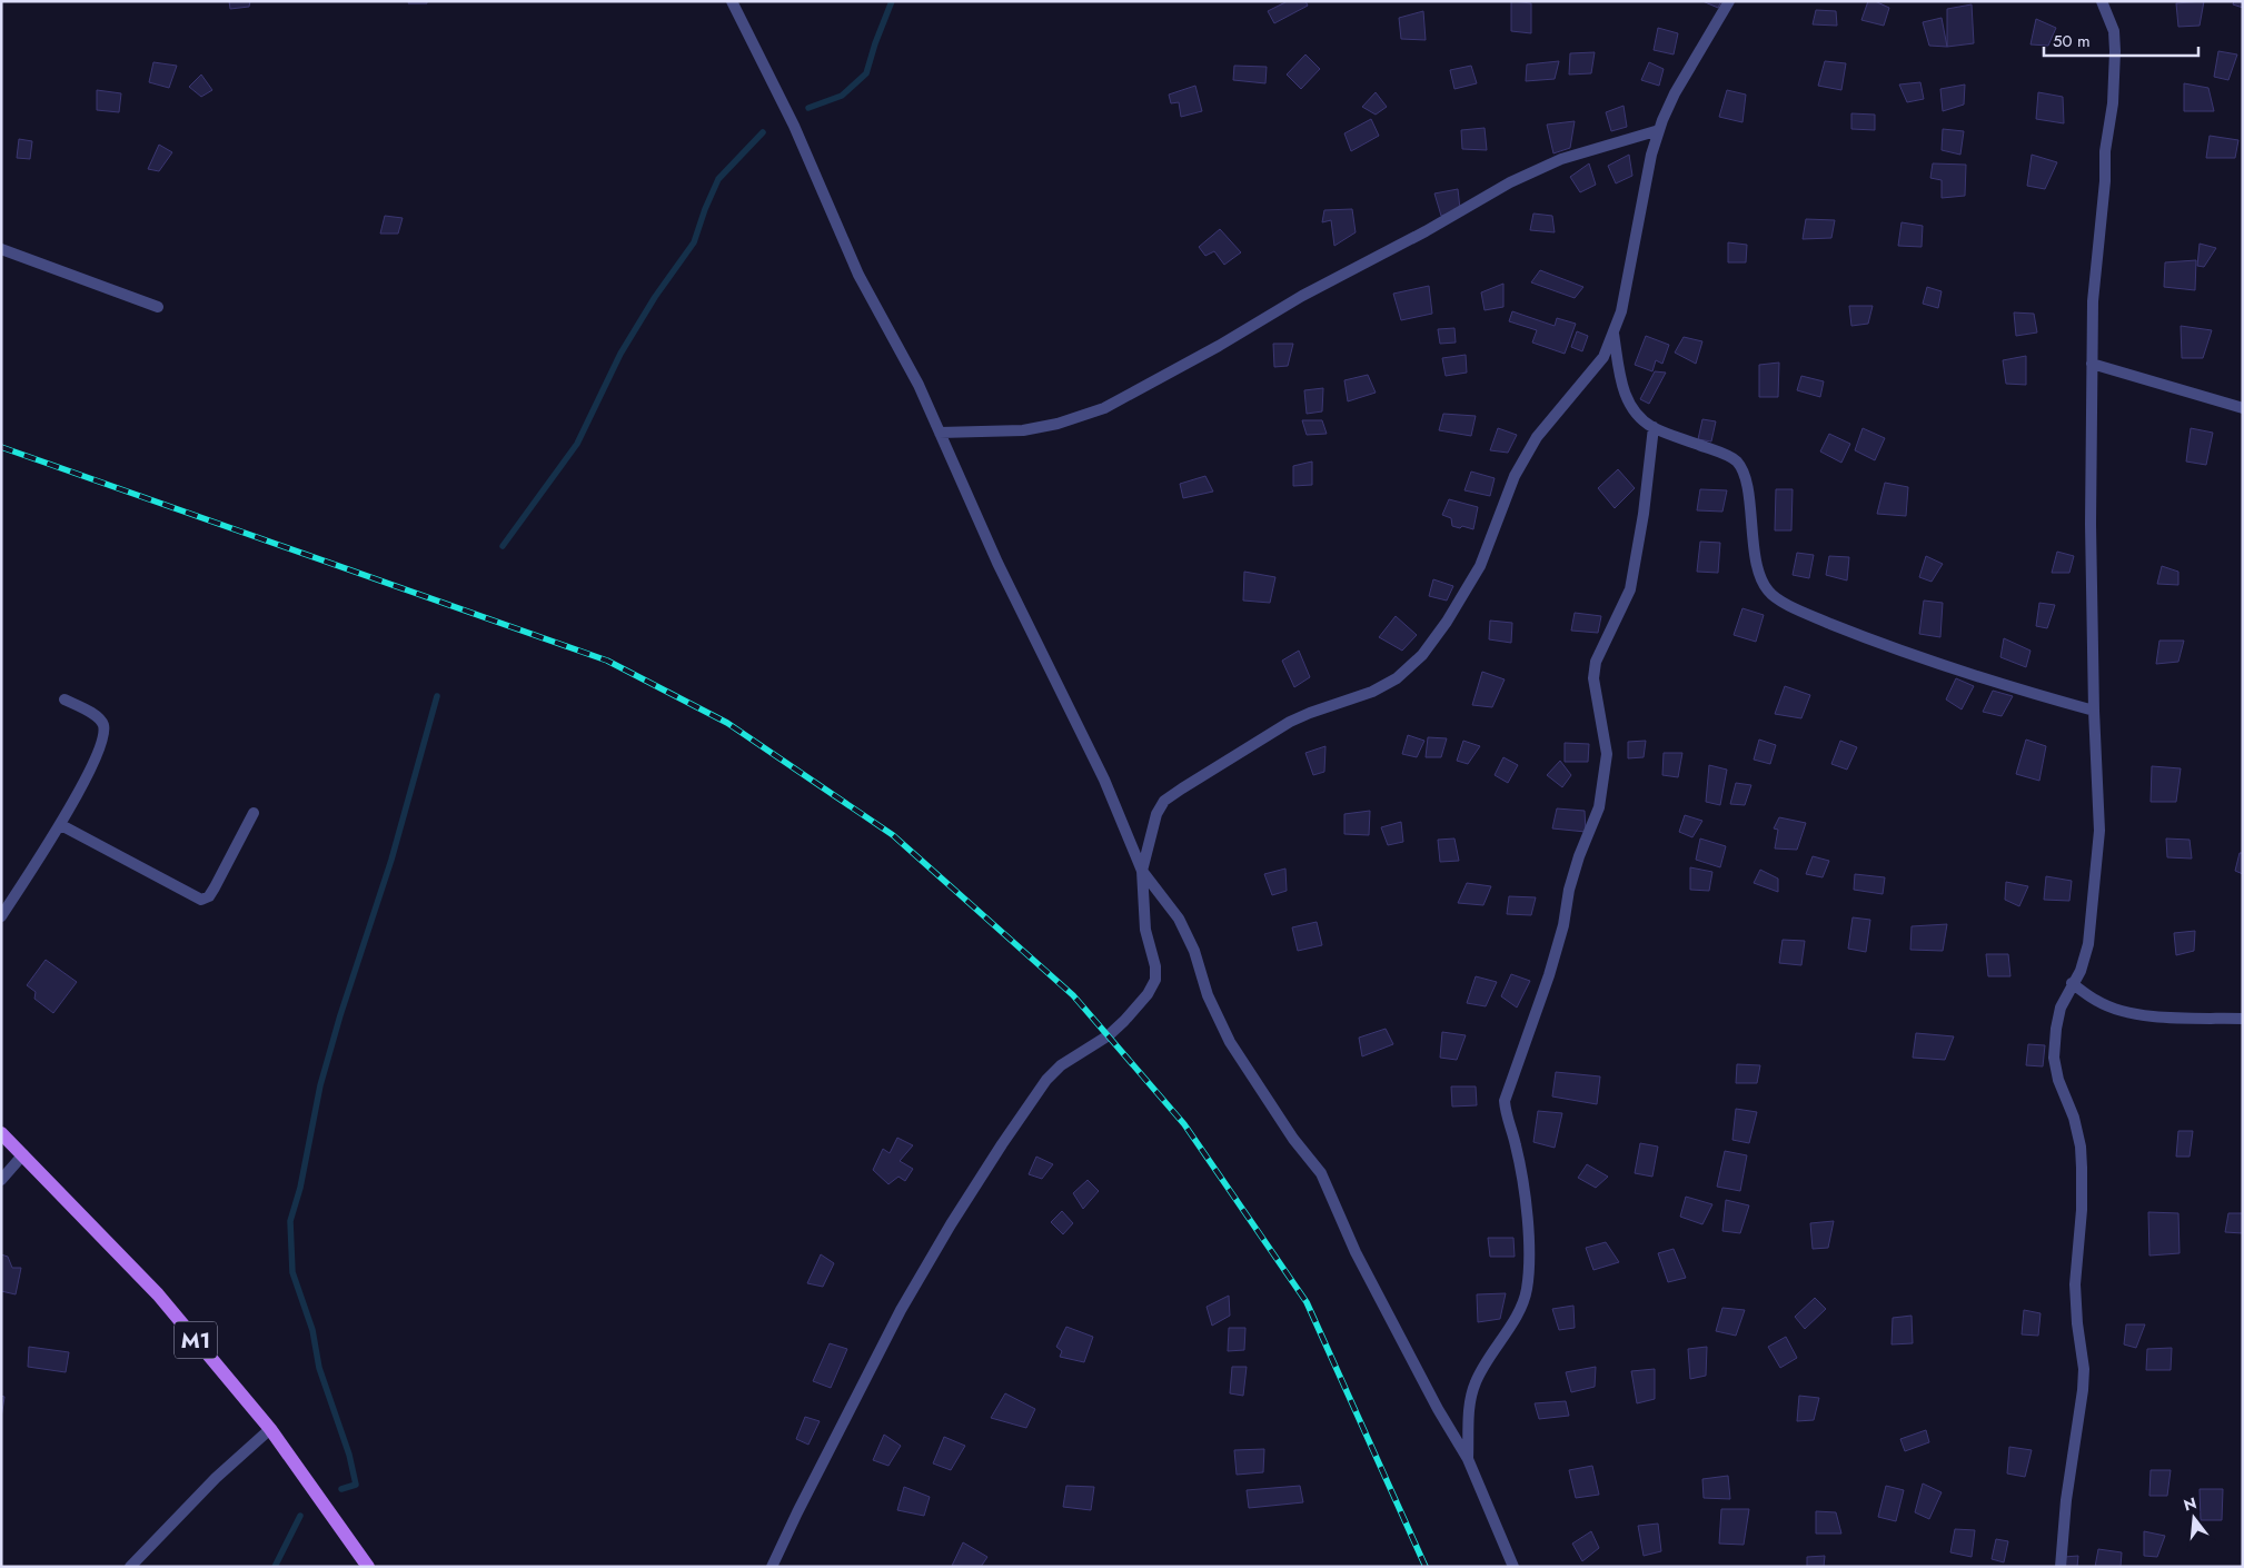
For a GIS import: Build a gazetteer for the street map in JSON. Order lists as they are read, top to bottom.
{
  "streets": {
    "main road": ["M1"]
  },
  "scale_bar": "50 m",
  "north": "top"
}
